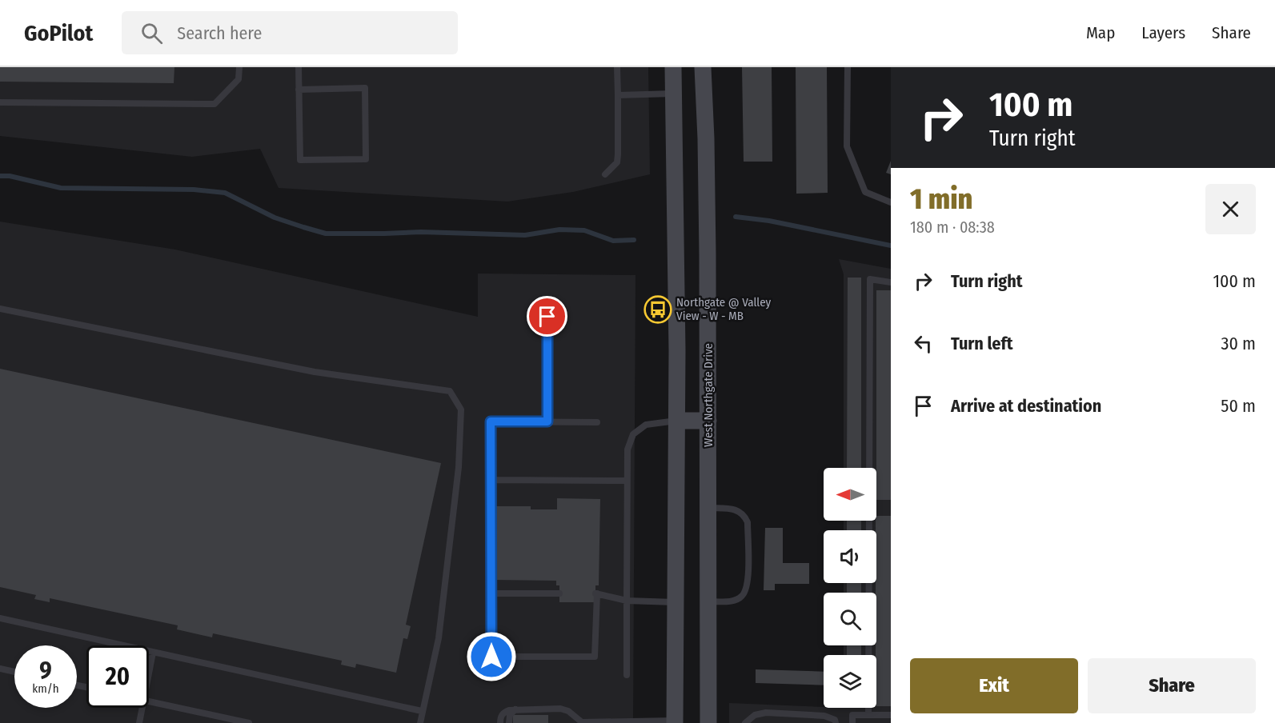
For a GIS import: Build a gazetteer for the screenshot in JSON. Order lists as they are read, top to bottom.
{
  "streets": {
    "main road": ["West Northgate Drive"]
  },
  "places": {
    "bus stop": ["Northgate @ Valley View - W - MB"]
  },
  "north": "left",
  "page": {
    "header": "GoPilot",
    "search": "Search here",
    "nav": ["Map", "Layers", "Share"],
    "turn": ["100 m", "Turn right"],
    "heading": ["1 min", "180 m · 08:38"],
    "list": [
      {
        "name": "Turn right",
        "value": "100 m"
      },
      {
        "name": "Turn left",
        "value": "30 m"
      },
      {
        "name": "Arrive at destination",
        "value": "50 m"
      }
    ],
    "speed": "9 km/h",
    "limit": "20",
    "buttons": ["Exit", "Share"]
  }
}
